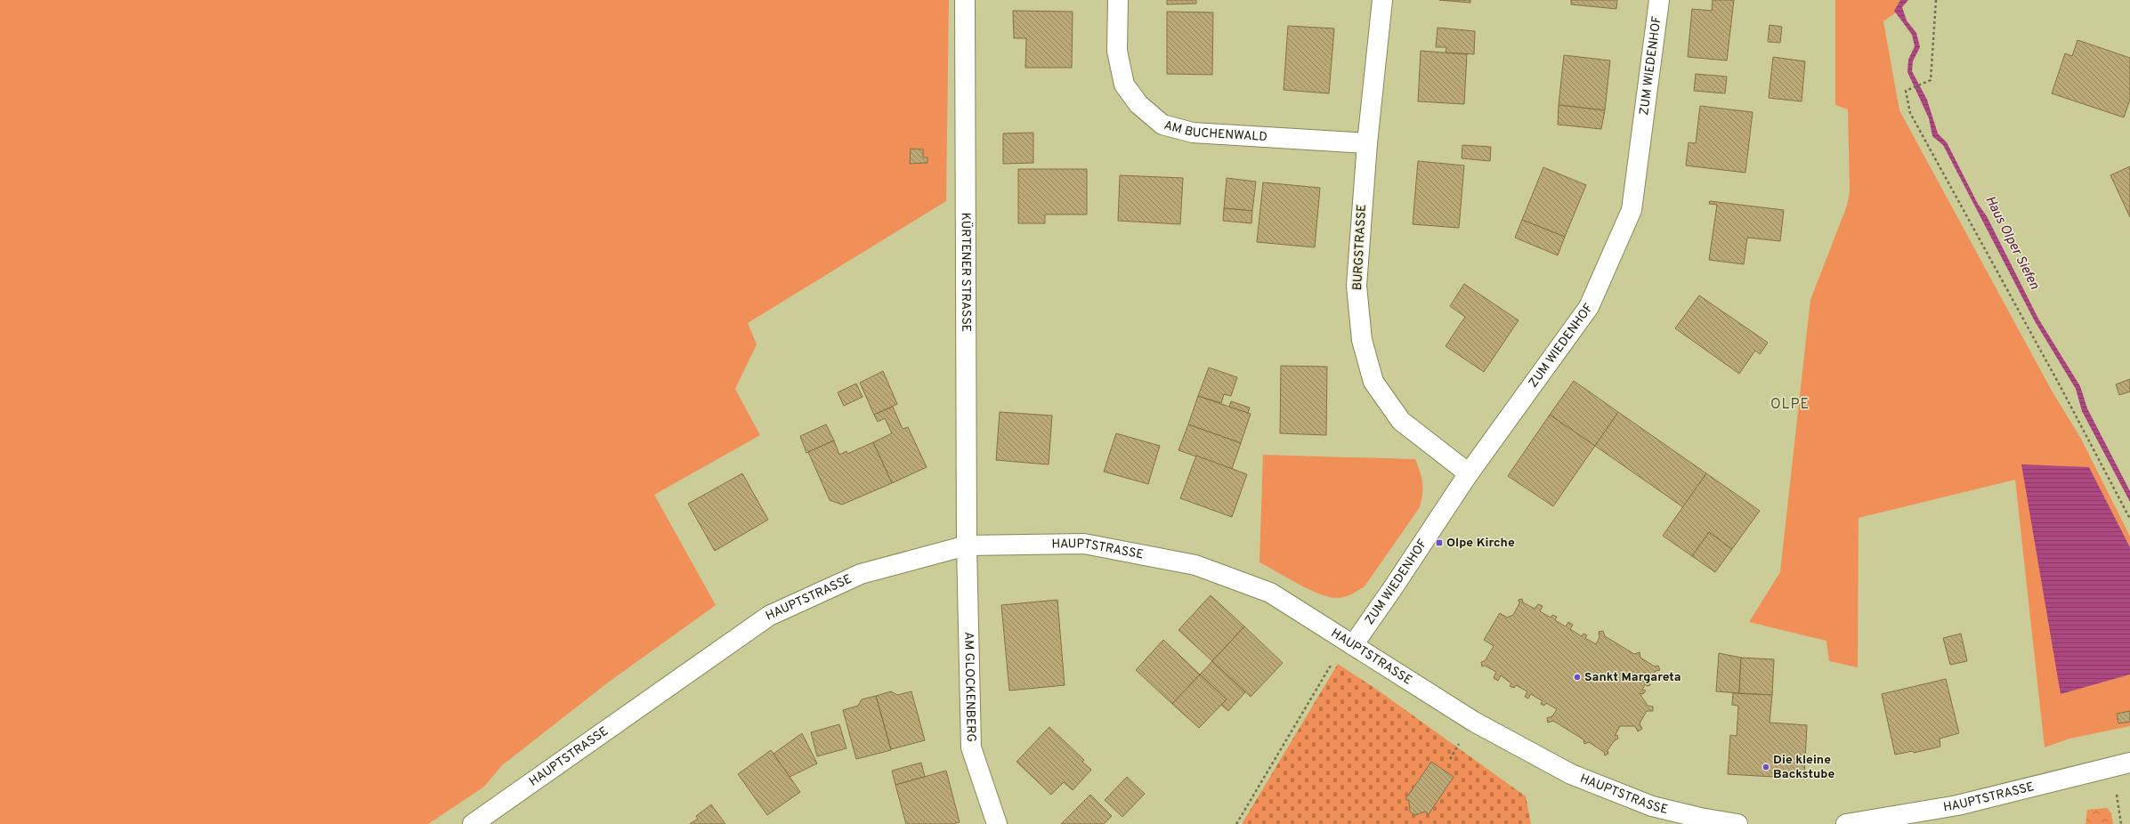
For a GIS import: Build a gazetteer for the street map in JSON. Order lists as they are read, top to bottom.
{
  "streets": {
    "street": [
      "ZUM WIEDENHOF",
      "AM BUCHENWALD",
      "BURGSTRASSE",
      "KÜRTENER STRASSE",
      "HAUPTSTRASSE",
      "AM GLOCKENBERG"
    ]
  },
  "crossings": [
    ["ZUM WIEDENHOF", "BURGSTRASSE"],
    ["ZUM WIEDENHOF", "HAUPTSTRASSE"],
    ["AM BUCHENWALD", "BURGSTRASSE"],
    ["KÜRTENER STRASSE", "HAUPTSTRASSE"],
    ["KÜRTENER STRASSE", "AM GLOCKENBERG"],
    ["HAUPTSTRASSE", "AM GLOCKENBERG"]
  ],
  "districts": ["OLPE"],
  "water": ["Haus Olper Siefen"],
  "places": {
    "transit": ["Olpe Kirche"],
    "other": ["Sankt Margareta", "Die kleine Backstube"]
  }
}
